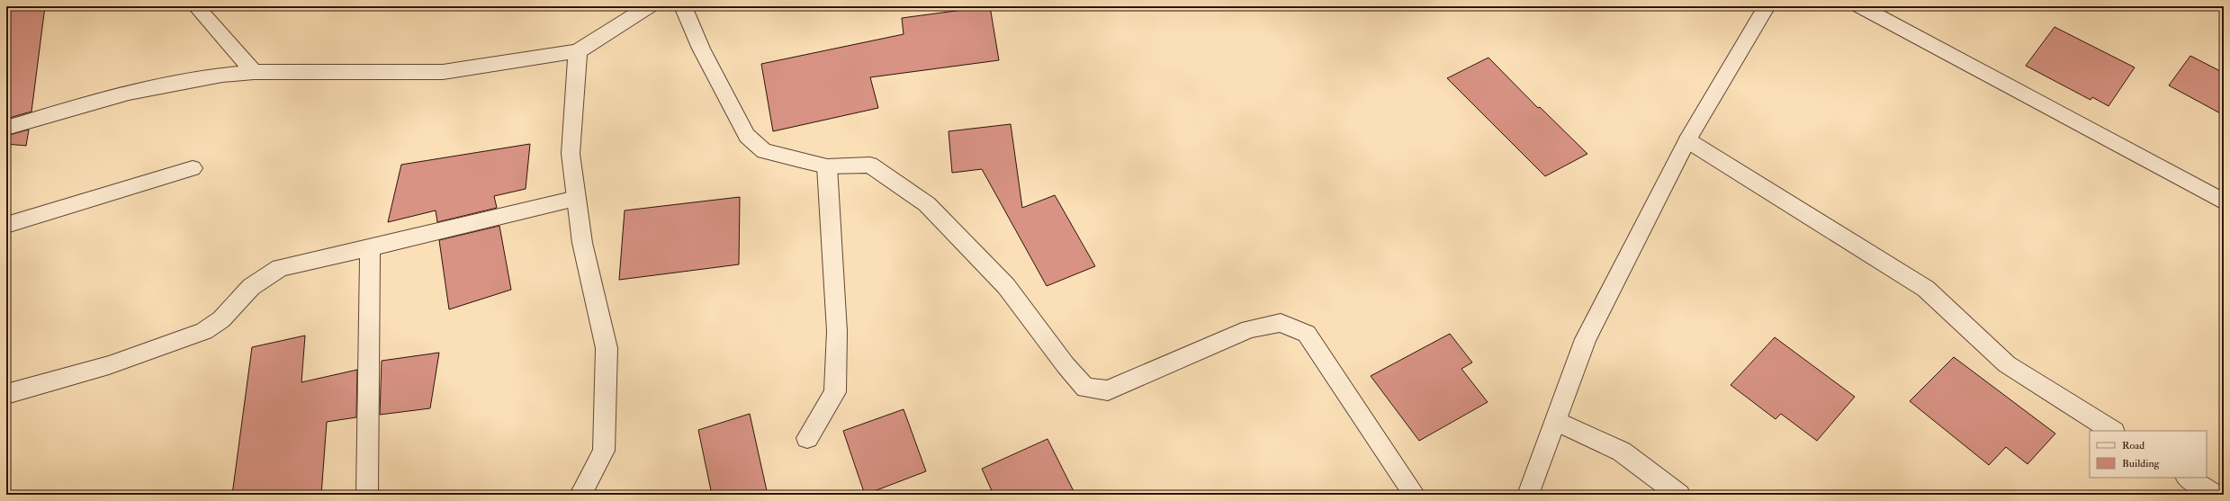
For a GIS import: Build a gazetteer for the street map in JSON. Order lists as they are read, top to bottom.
{
  "legend": ["Road", "Building"]
}
